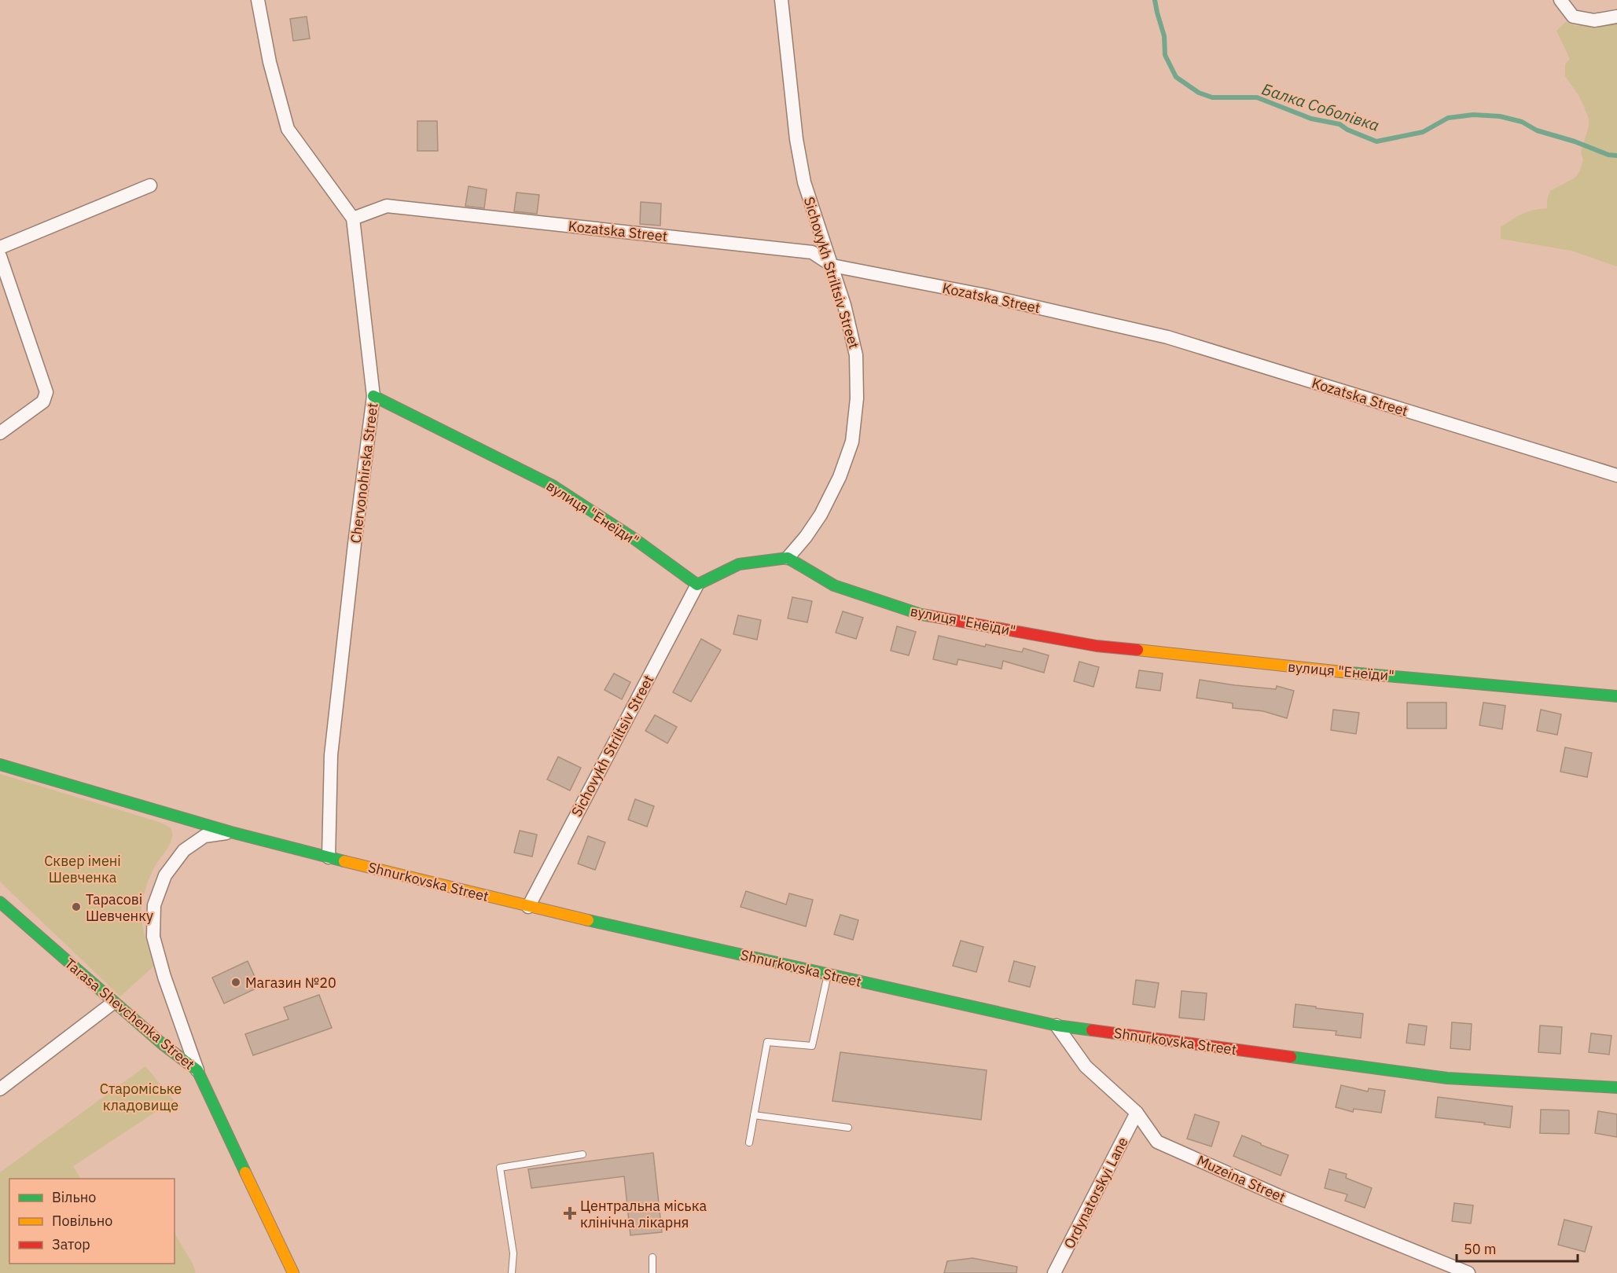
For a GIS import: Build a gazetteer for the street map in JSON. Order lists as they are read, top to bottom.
{
  "streets": {
    "street": [
      "Kozatska Street",
      "Sichovykh Striltsiv Street",
      "Chervonohirska Street",
      "вулиця \"Енеїди\"",
      "Shnurkovska Street",
      "Tarasa Shevchenka Street",
      "Muzeina Street",
      "Ordynatorskyi Lane"
    ]
  },
  "crossings": [
    ["Kozatska Street", "Sichovykh Striltsiv Street"],
    ["Kozatska Street", "Chervonohirska Street"],
    ["Sichovykh Striltsiv Street", "вулиця \"Енеїди\""],
    ["Sichovykh Striltsiv Street", "Shnurkovska Street"],
    ["Chervonohirska Street", "вулиця \"Енеїди\""],
    ["Chervonohirska Street", "Shnurkovska Street"],
    ["Shnurkovska Street", "Muzeina Street"],
    ["Muzeina Street", "Ordynatorskyi Lane"]
  ],
  "water": ["Балка Соболівка"],
  "parks": ["Сквер імені Шевченка", "Староміське кладовище"],
  "places": {
    "other": ["Тарасові Шевченку", "Магазин №20"],
    "health": ["Центральна міська клінічна лікарня"]
  },
  "legend": ["Вільно", "Повільно", "Затор"],
  "scale_bar": "50 m"
}
